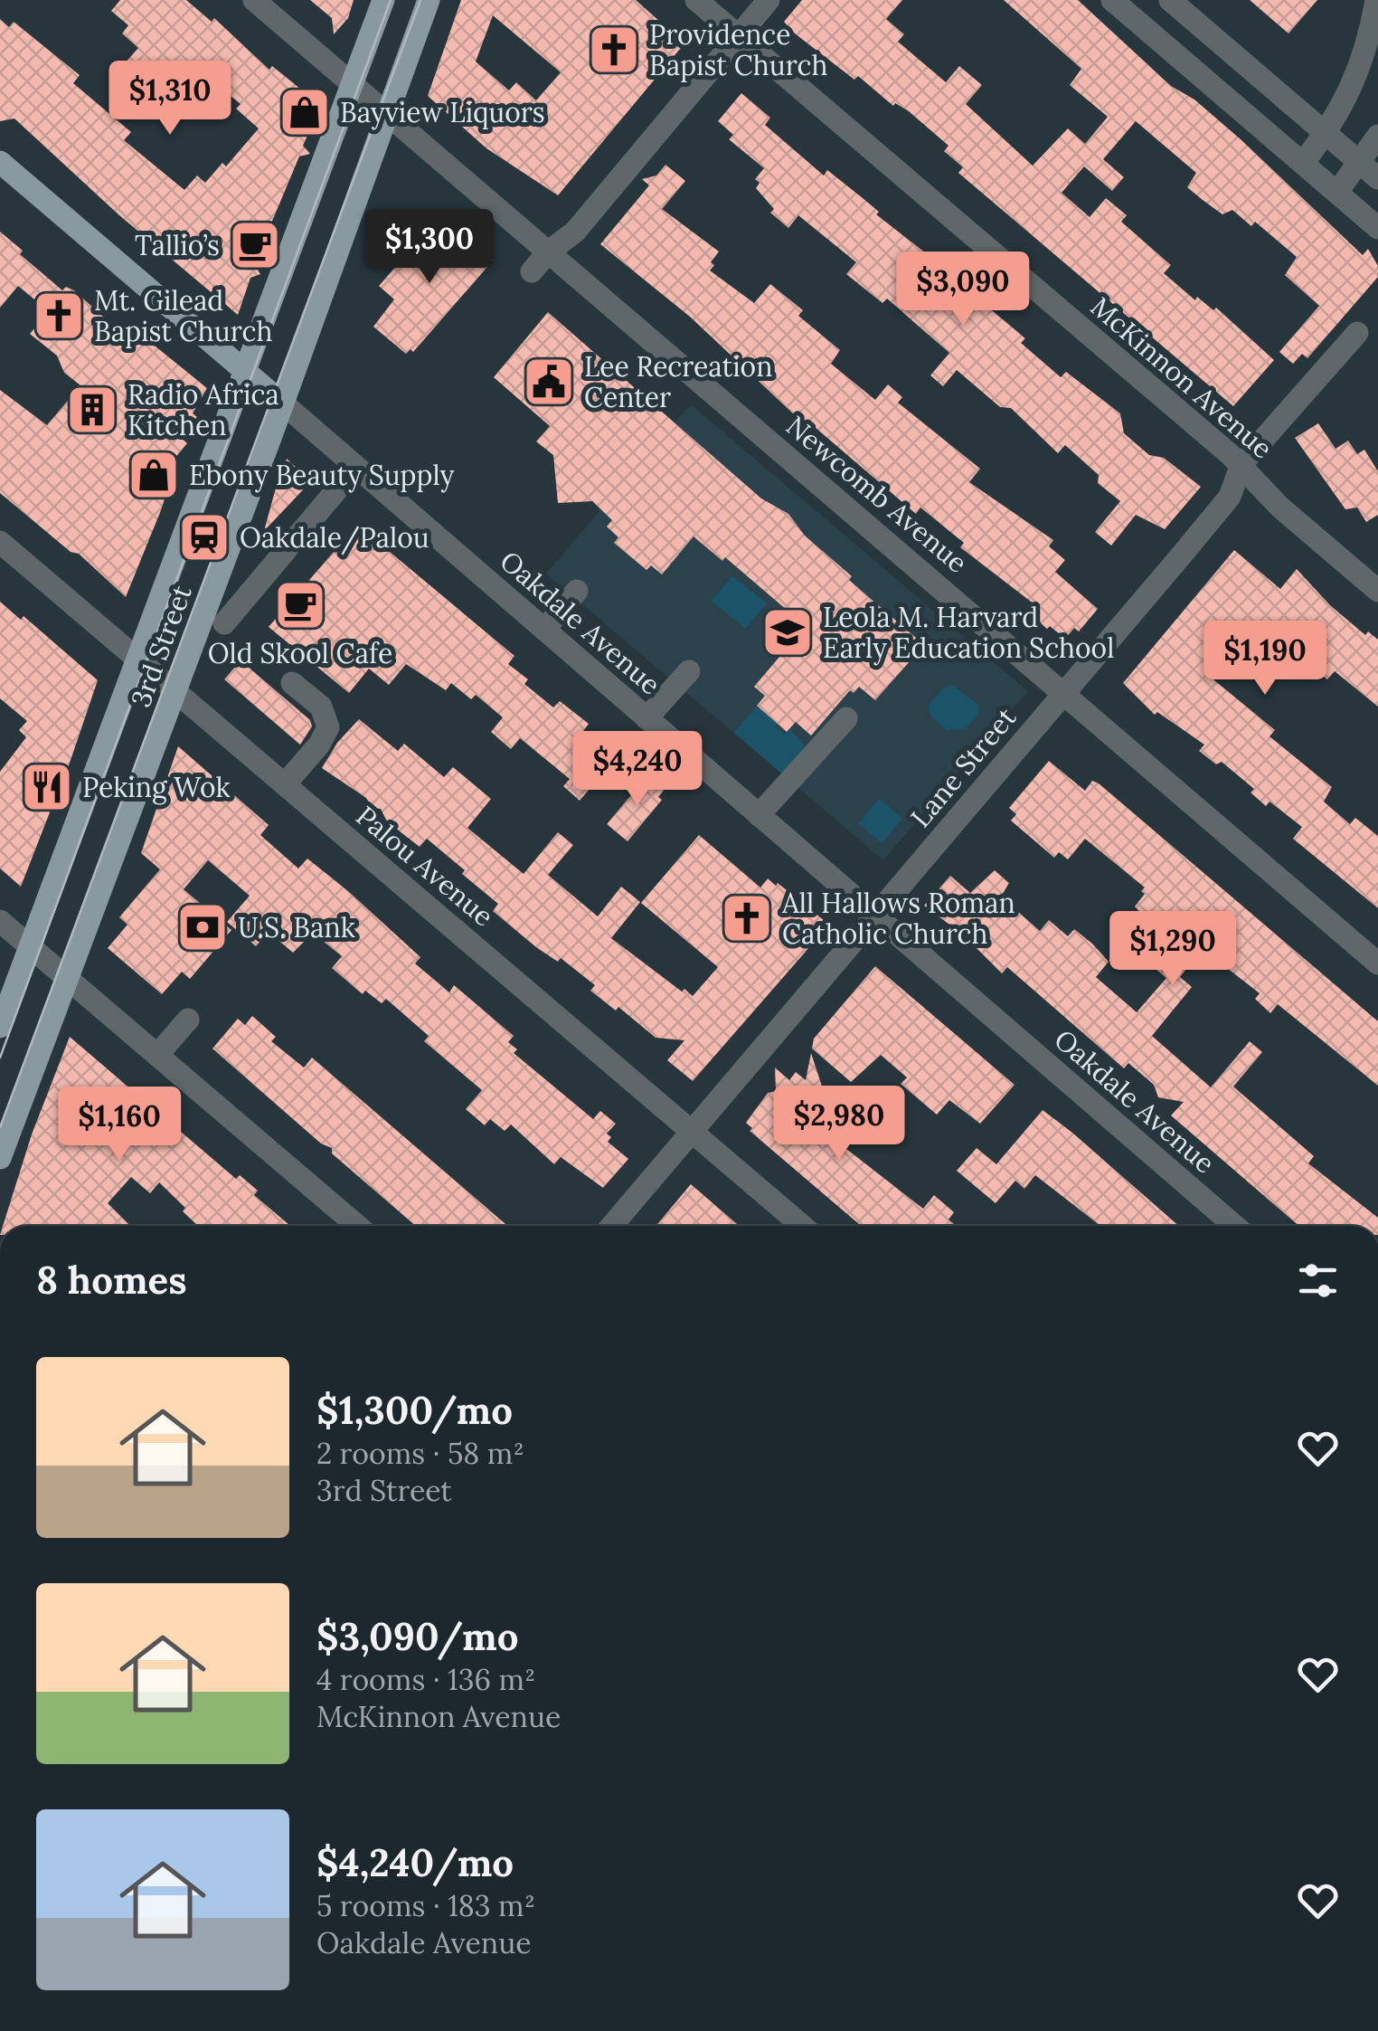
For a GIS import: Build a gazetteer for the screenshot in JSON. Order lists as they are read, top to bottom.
{
  "streets": {
    "main road": ["Oakdale Avenue", "3rd Street"],
    "street": [
      "McKinnon Avenue",
      "Newcomb Avenue",
      "Lane Street",
      "Palou Avenue"
    ]
  },
  "crossings": [
    ["McKinnon Avenue", "Lane Street"],
    ["Newcomb Avenue", "3rd Street"],
    ["Newcomb Avenue", "Lane Street"],
    ["Oakdale Avenue", "3rd Street"],
    ["Oakdale Avenue", "Lane Street"],
    ["3rd Street", "Palou Avenue"],
    ["Lane Street", "Palou Avenue"]
  ],
  "places": {
    "church": ["Providence Bapist Church", "Mt. Gilead Bapist Church", "All Hallows Roman Catholic Church"],
    "shop": ["Bayview Liquors", "Ebony Beauty Supply"],
    "cafe": ["Tallio’s", "Old Skool Cafe"],
    "public building": ["Lee Recreation Center"],
    "building": ["Radio Africa Kitchen"],
    "station": ["Oakdale/Palou"],
    "school or university": ["Leola M. Harvard Early Education School"],
    "restaurant": ["Peking Wok"],
    "bank": ["U.S. Bank"]
  },
  "page": {
    "price": [
      "$1,310",
      "$1,300",
      "$3,090",
      "$1,190",
      "$4,240",
      "$1,290",
      "$2,980",
      "$1,160"
    ],
    "heading": "8 homes",
    "list": [
      {
        "name": "$1,300/mo",
        "note": "2 rooms · 58 m² · 3rd Street"
      },
      {
        "name": "$3,090/mo",
        "note": "4 rooms · 136 m² · McKinnon Avenue"
      },
      {
        "name": "$4,240/mo",
        "note": "5 rooms · 183 m² · Oakdale Avenue"
      }
    ]
  }
}
